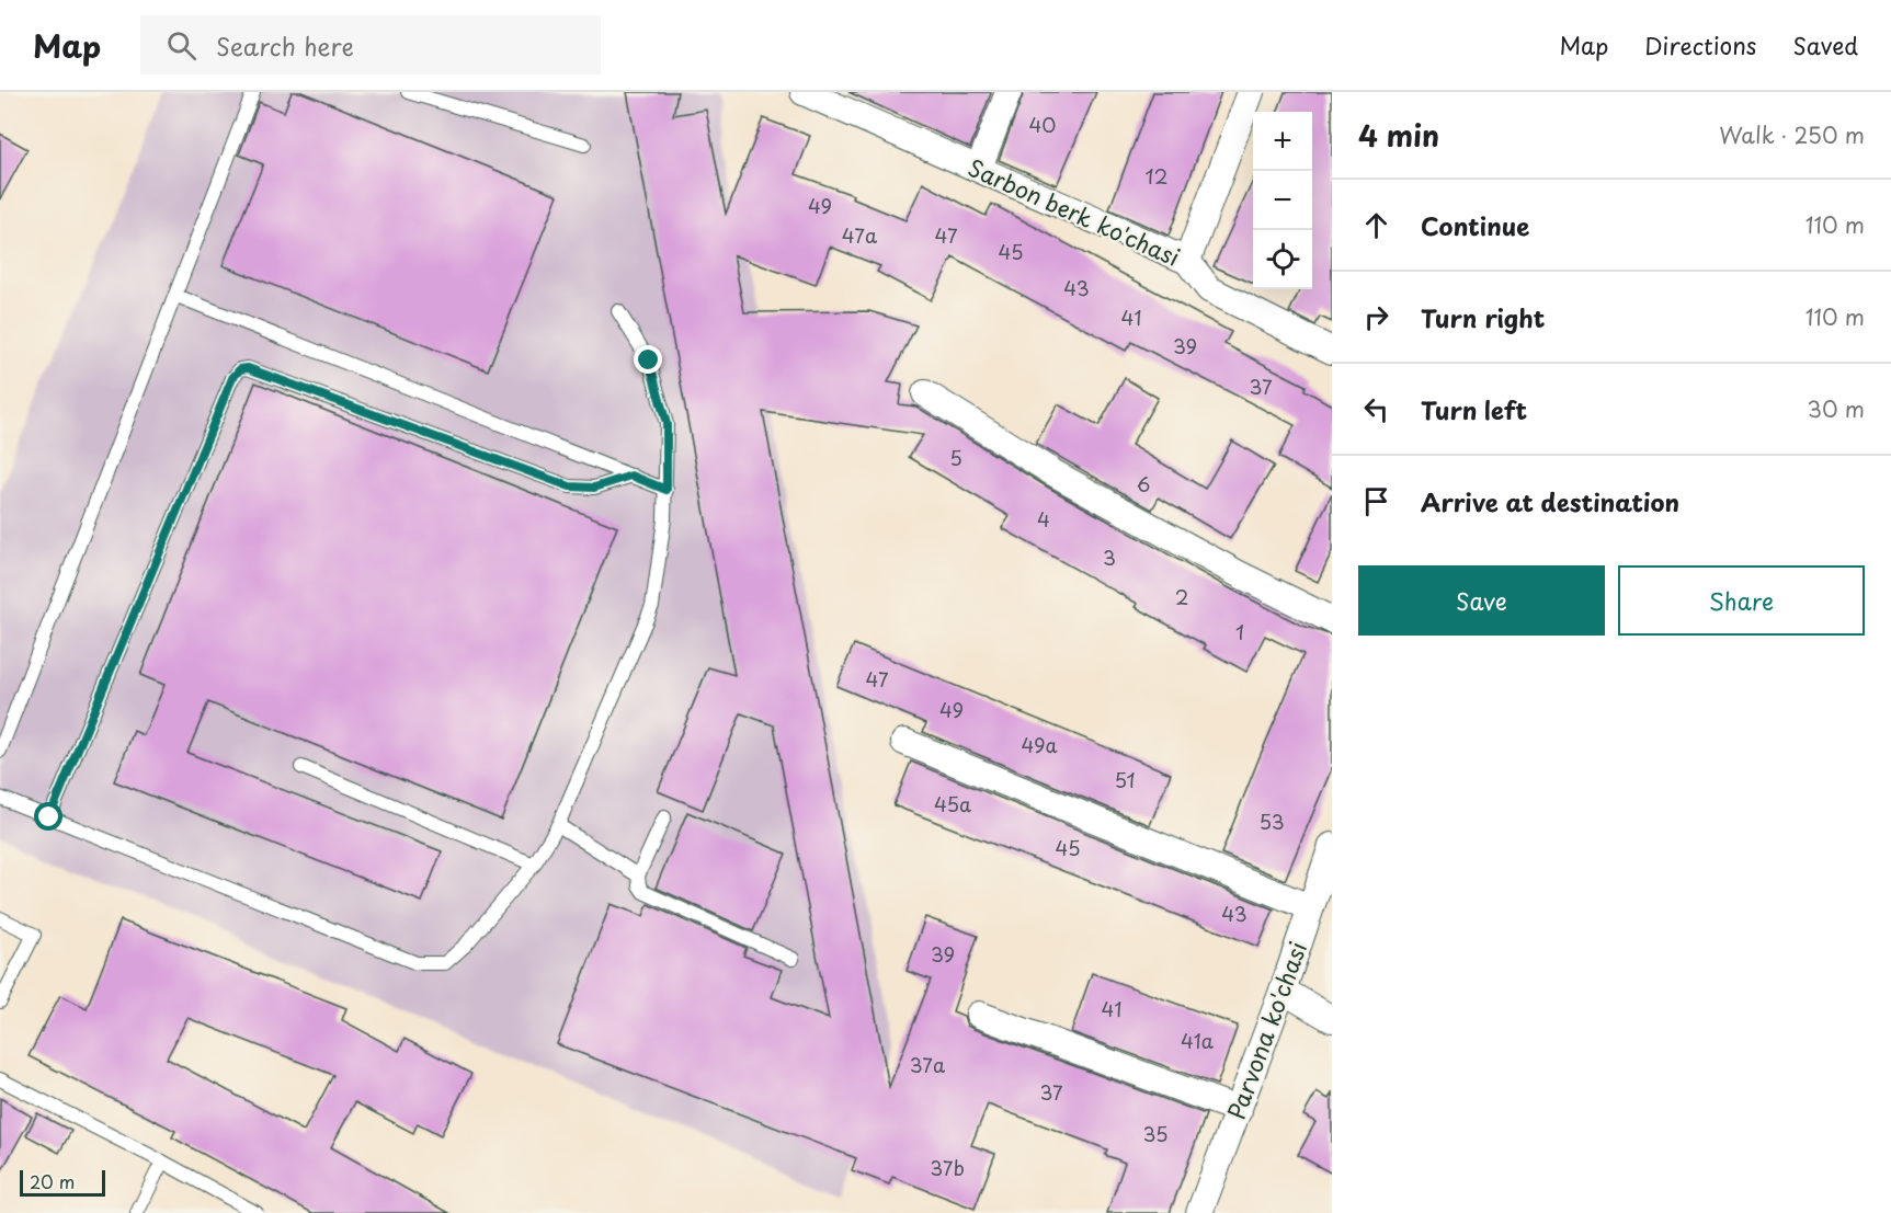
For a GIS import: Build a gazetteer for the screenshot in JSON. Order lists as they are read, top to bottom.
{
  "streets": {
    "street": ["Sarbon berk ko'chasi", "Parvona ko'chasi"]
  },
  "house_numbers": [
    "40",
    "12",
    "49",
    "47a",
    "47",
    "45",
    "43",
    "41",
    "39",
    "37",
    "5",
    "6",
    "4",
    "3",
    "2",
    "1",
    "47",
    "49",
    "49a",
    "51",
    "45a",
    "53",
    "45",
    "43",
    "39",
    "41",
    "41a",
    "37a",
    "37",
    "35",
    "37b"
  ],
  "scale_bar": "20 m",
  "page": {
    "header": "Map",
    "search": "Search here",
    "nav": ["Map", "Directions", "Saved"],
    "heading": ["4 min", "Walk · 250 m"],
    "map_buttons": ["+", "−"],
    "list": [
      ["Continue", "110 m"],
      ["Turn right", "110 m"],
      ["Turn left", "30 m"],
      "Arrive at destination"
    ],
    "buttons": ["Save", "Share"],
    "scale": "20 m"
  }
}
